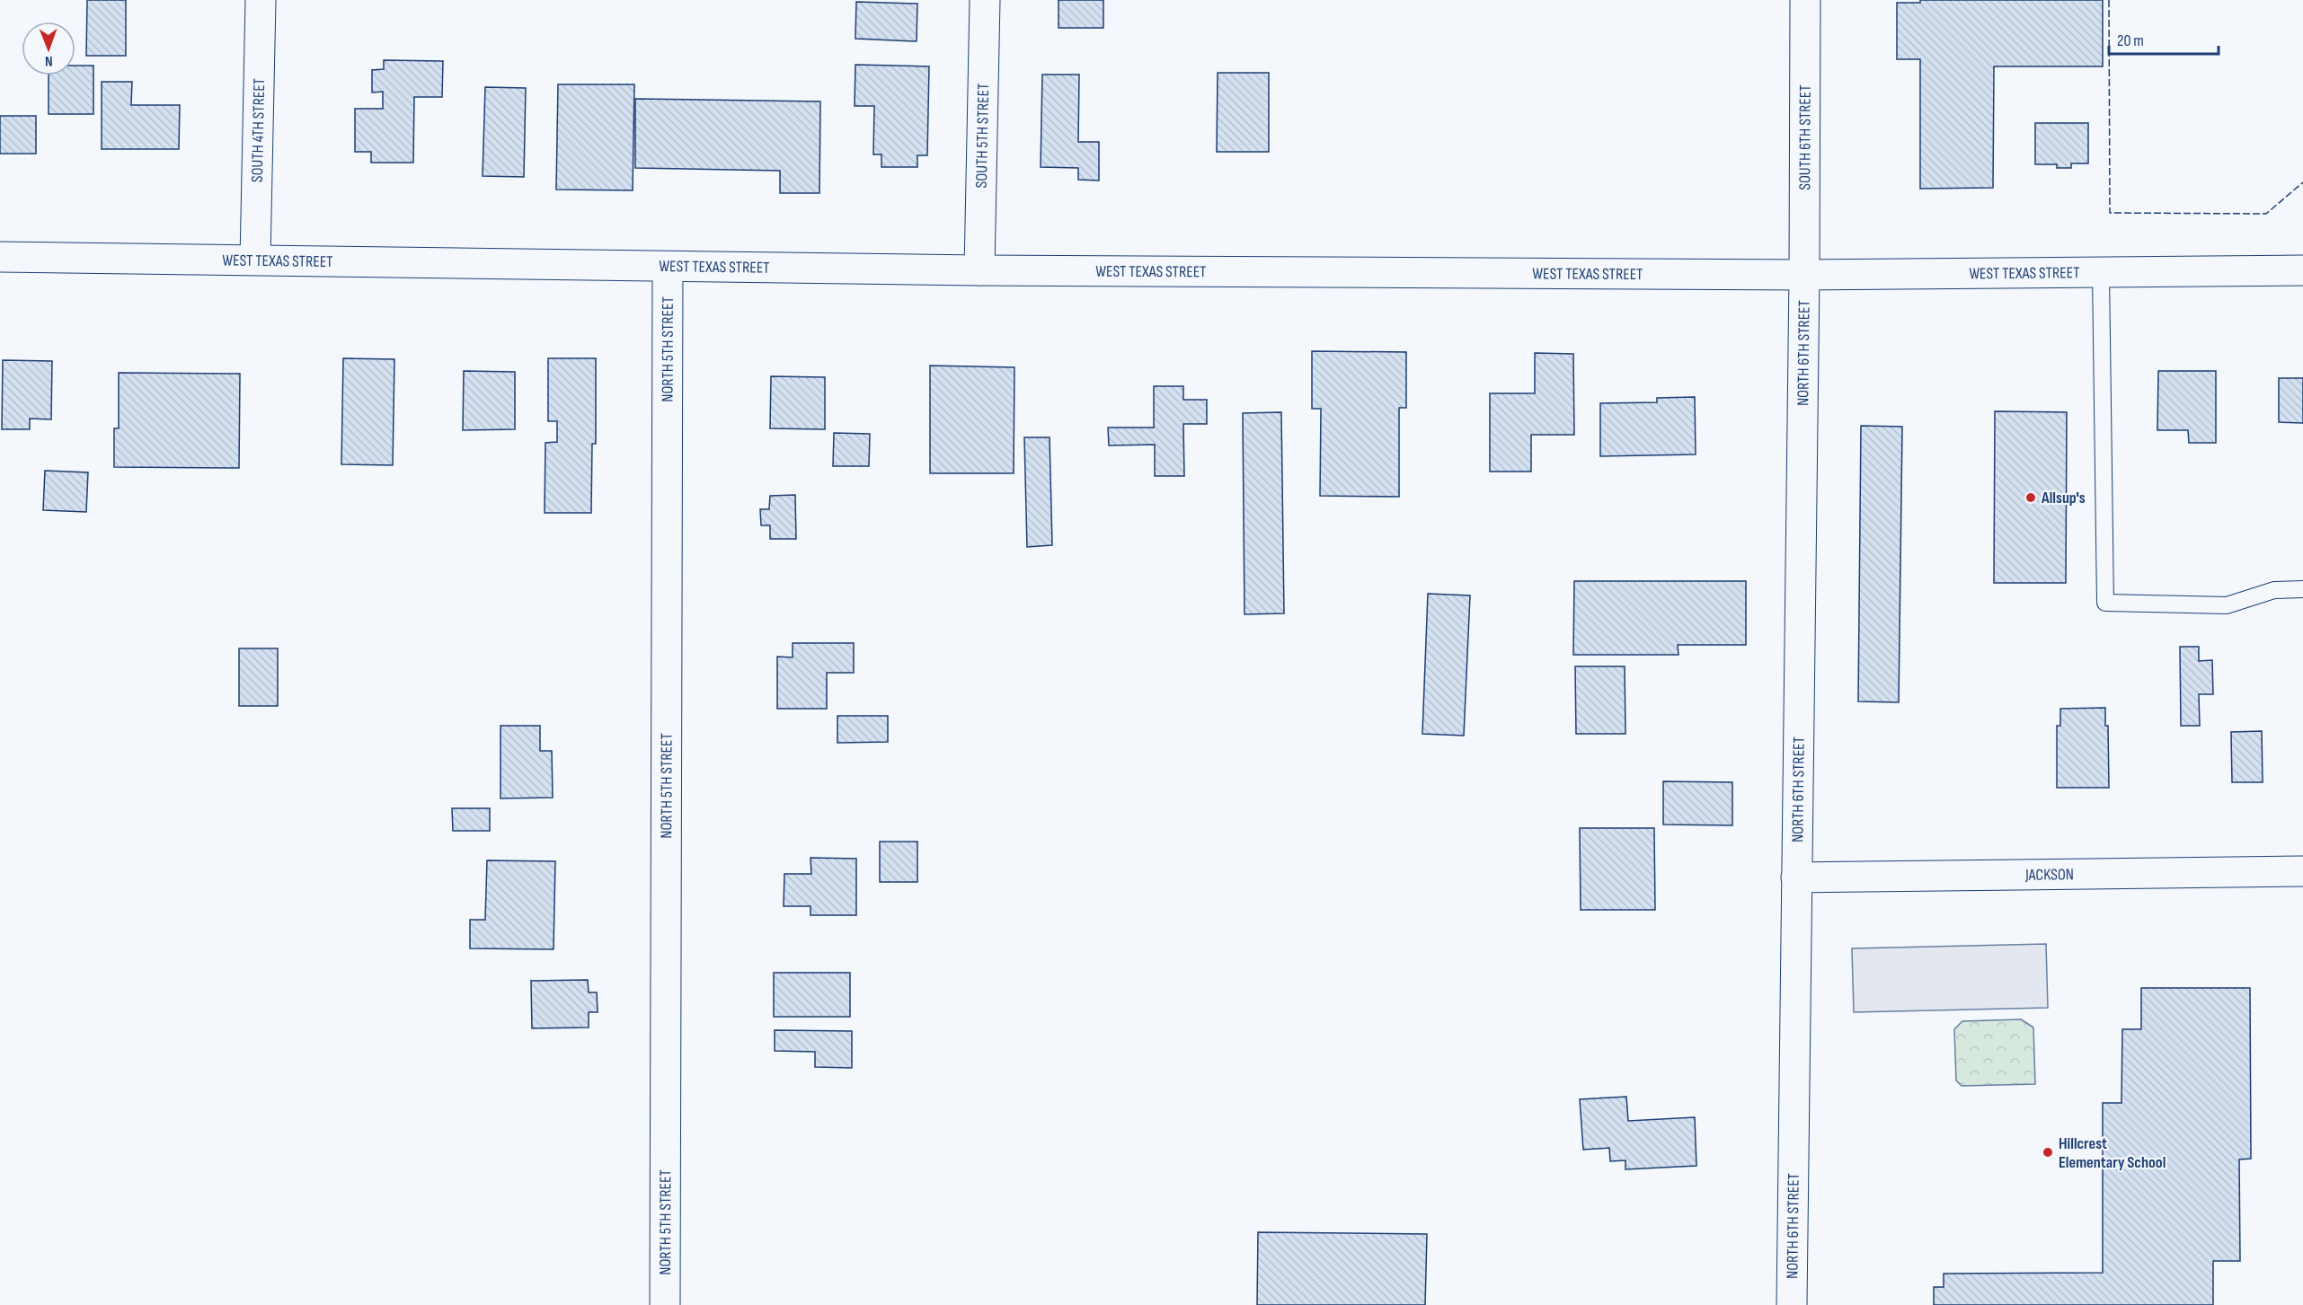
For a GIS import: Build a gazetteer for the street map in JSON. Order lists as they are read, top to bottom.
{
  "streets": {
    "street": [
      "SOUTH 4TH STREET",
      "SOUTH 5TH STREET",
      "SOUTH 6TH STREET",
      "WEST TEXAS STREET",
      "NORTH 5TH STREET",
      "NORTH 6TH STREET",
      "JACKSON"
    ]
  },
  "crossings": [
    ["SOUTH 4TH STREET", "WEST TEXAS STREET"],
    ["SOUTH 5TH STREET", "WEST TEXAS STREET"],
    ["SOUTH 6TH STREET", "WEST TEXAS STREET"],
    ["SOUTH 6TH STREET", "NORTH 6TH STREET"],
    ["WEST TEXAS STREET", "NORTH 5TH STREET"],
    ["WEST TEXAS STREET", "NORTH 6TH STREET"],
    ["NORTH 6TH STREET", "JACKSON"]
  ],
  "places": ["Allsup's", "Hillcrest Elementary School"],
  "scale_bar": "20 m",
  "north": "bottom"
}
